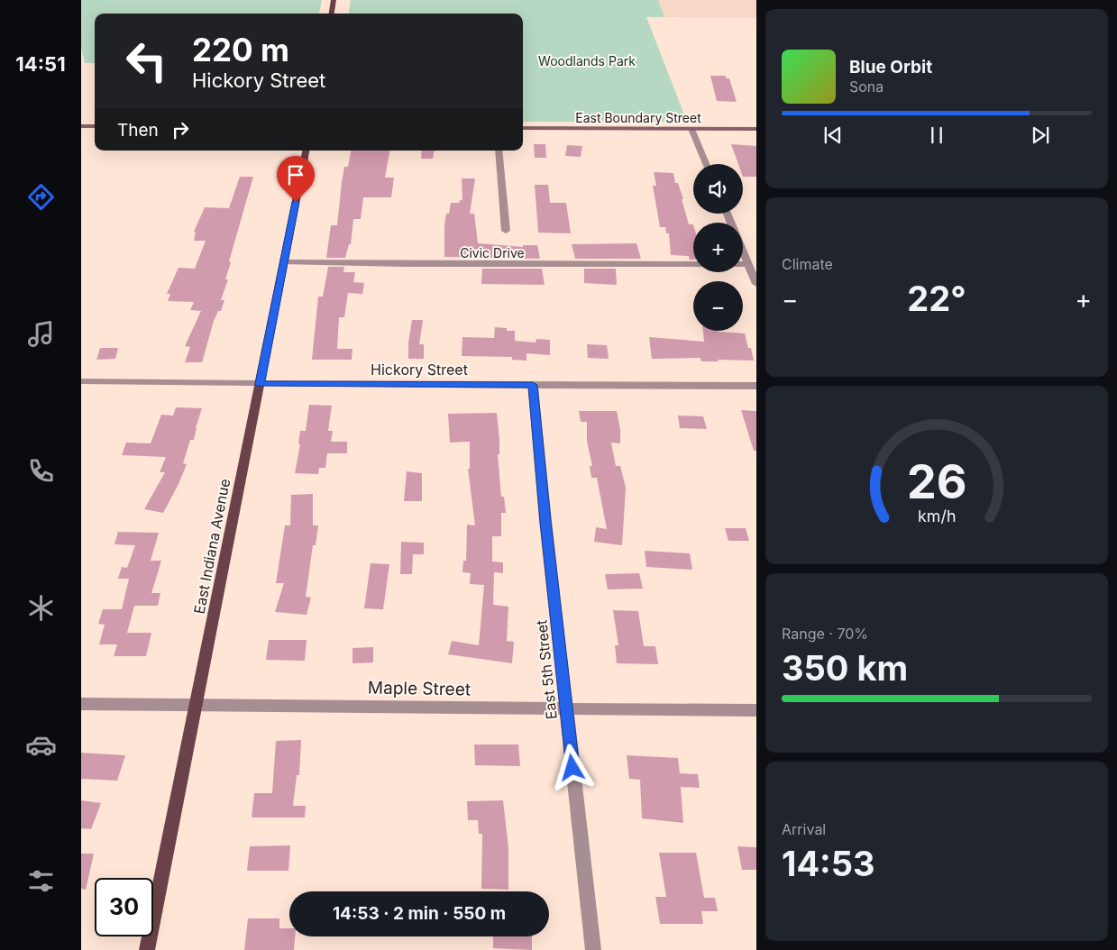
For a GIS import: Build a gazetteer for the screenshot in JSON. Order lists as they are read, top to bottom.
{
  "streets": {
    "main road": ["East Indiana Avenue"],
    "street": [
      "East Boundary Street",
      "Civic Drive",
      "Hickory Street",
      "East 5th Street",
      "Maple Street"
    ]
  },
  "crossings": [
    ["Civic Drive", "East Indiana Avenue"],
    ["Hickory Street", "East Indiana Avenue"],
    ["Hickory Street", "East 5th Street"],
    ["East Indiana Avenue", "Maple Street"],
    ["East 5th Street", "Maple Street"]
  ],
  "parks": ["Woodlands Park"],
  "page": {
    "tabs": "14:51",
    "turn": ["220 m", "Hickory Street"],
    "song": ["Blue Orbit", "Sona"],
    "then": "Then",
    "map_buttons": ["+", "−"],
    "tile": [
      "Climate",
      ["Range · 70%", "350 km"],
      ["Arrival", "14:53"]
    ],
    "heat": ["−", "22°", "+"],
    "limit": "30",
    "trip": "14:53 · 2 min · 550 m",
    "gauge": ["26", "km/h"]
  }
}
